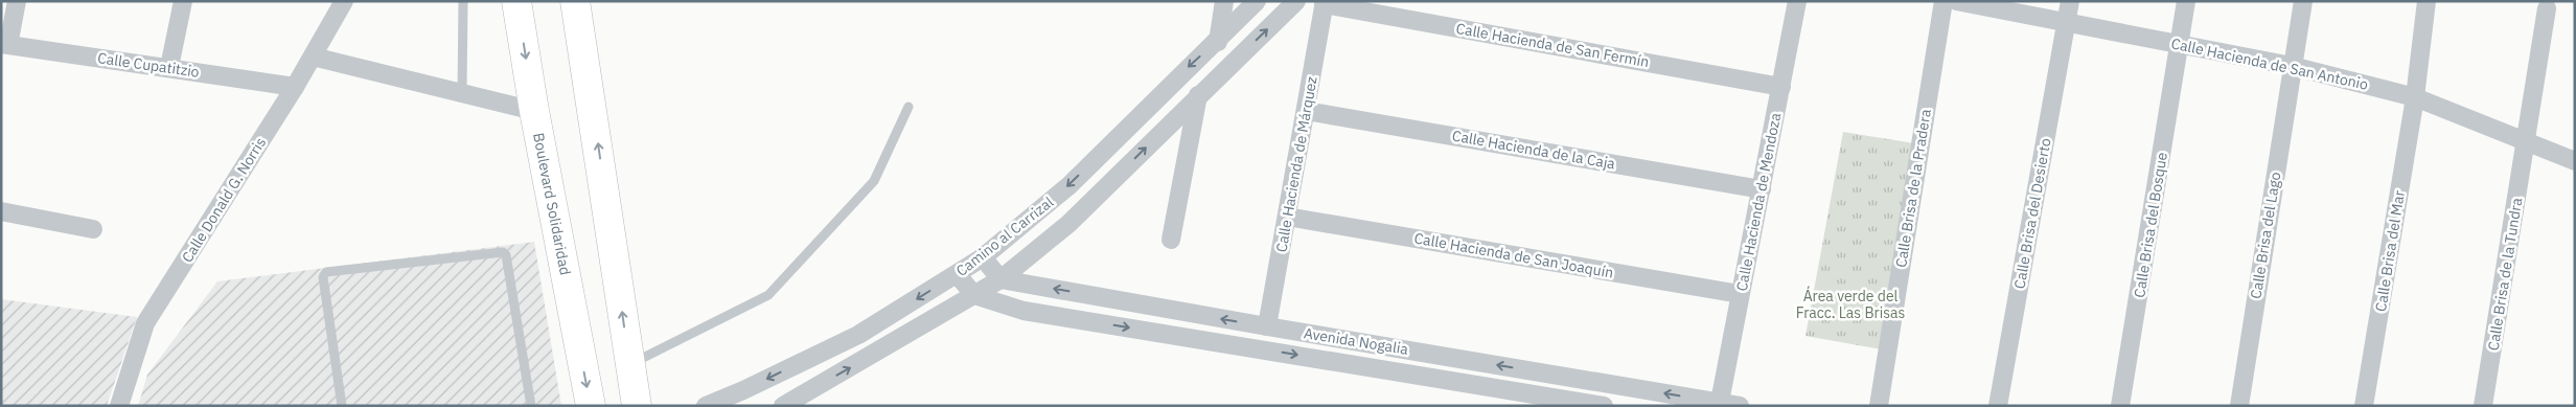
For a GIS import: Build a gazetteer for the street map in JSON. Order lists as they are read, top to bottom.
{
  "streets": {
    "highway": ["Boulevard Solidaridad"],
    "street": [
      "Calle Hacienda de San Fermín",
      "Calle Hacienda de San Antonio",
      "Calle Cupatitzio",
      "Calle Hacienda de la Caja",
      "Calle Hacienda de Márquez",
      "Calle Brisa de la Pradera",
      "Calle Donald G. Norris",
      "Calle Hacienda de Mendoza",
      "Calle Brisa del Desierto",
      "Calle Brisa del Bosque",
      "Calle Brisa del Lago",
      "Camino al Carrizal",
      "Calle Brisa del Mar",
      "Calle Hacienda de San Joaquín",
      "Calle Brisa de la Tundra",
      "Avenida Nogalia"
    ]
  },
  "crossings": [
    ["Calle Hacienda de San Fermín", "Calle Hacienda de Márquez"],
    ["Calle Hacienda de San Fermín", "Calle Hacienda de Mendoza"],
    ["Calle Hacienda de San Antonio", "Calle Brisa del Desierto"],
    ["Calle Hacienda de San Antonio", "Calle Brisa del Bosque"],
    ["Calle Hacienda de San Antonio", "Calle Brisa del Lago"],
    ["Calle Hacienda de San Antonio", "Calle Brisa del Mar"],
    ["Calle Hacienda de San Antonio", "Calle Brisa de la Tundra"],
    ["Calle Cupatitzio", "Calle Donald G. Norris"],
    ["Calle Hacienda de la Caja", "Calle Hacienda de Márquez"],
    ["Calle Hacienda de la Caja", "Calle Hacienda de Mendoza"],
    ["Calle Hacienda de Márquez", "Calle Hacienda de San Joaquín"],
    ["Calle Hacienda de Márquez", "Avenida Nogalia"],
    ["Calle Hacienda de Mendoza", "Calle Hacienda de San Joaquín"],
    ["Calle Hacienda de Mendoza", "Avenida Nogalia"],
    ["Camino al Carrizal", "Avenida Nogalia"]
  ],
  "parks": ["Área verde del Fracc. Las Brisas"]
}
